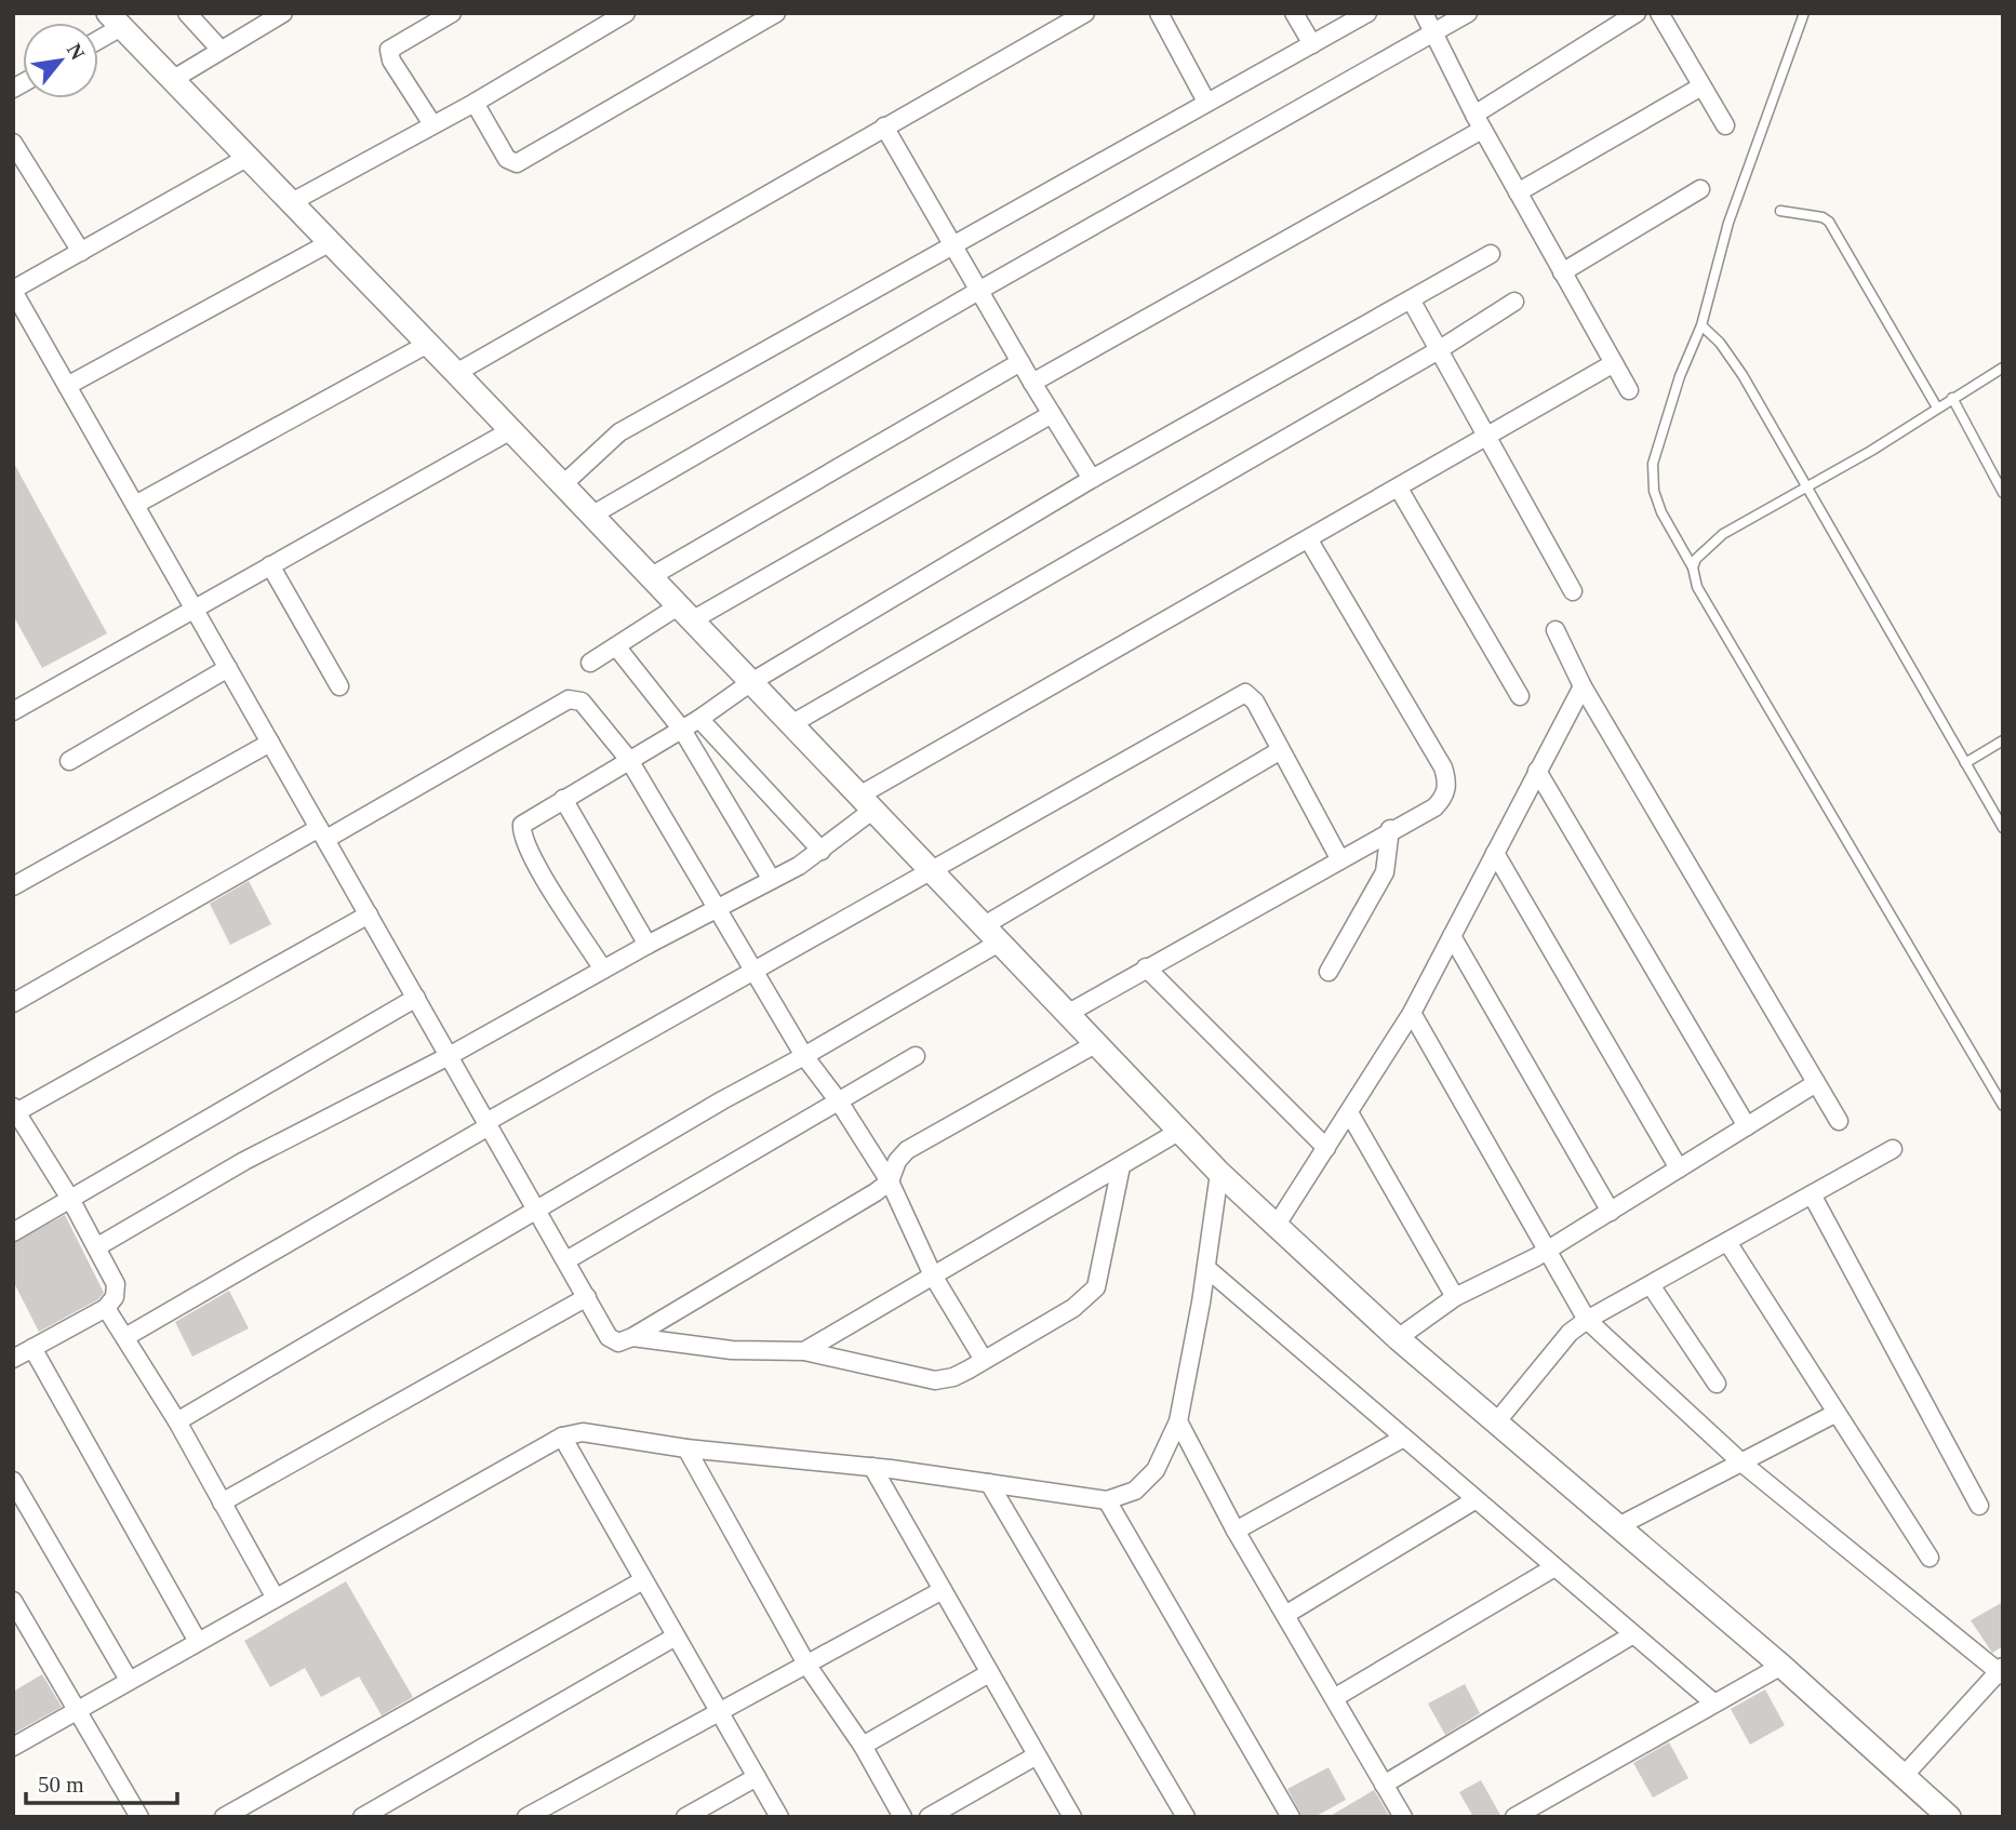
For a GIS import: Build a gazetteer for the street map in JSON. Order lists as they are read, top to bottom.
{
  "scale_bar": "50 m",
  "north": "top right"
}
